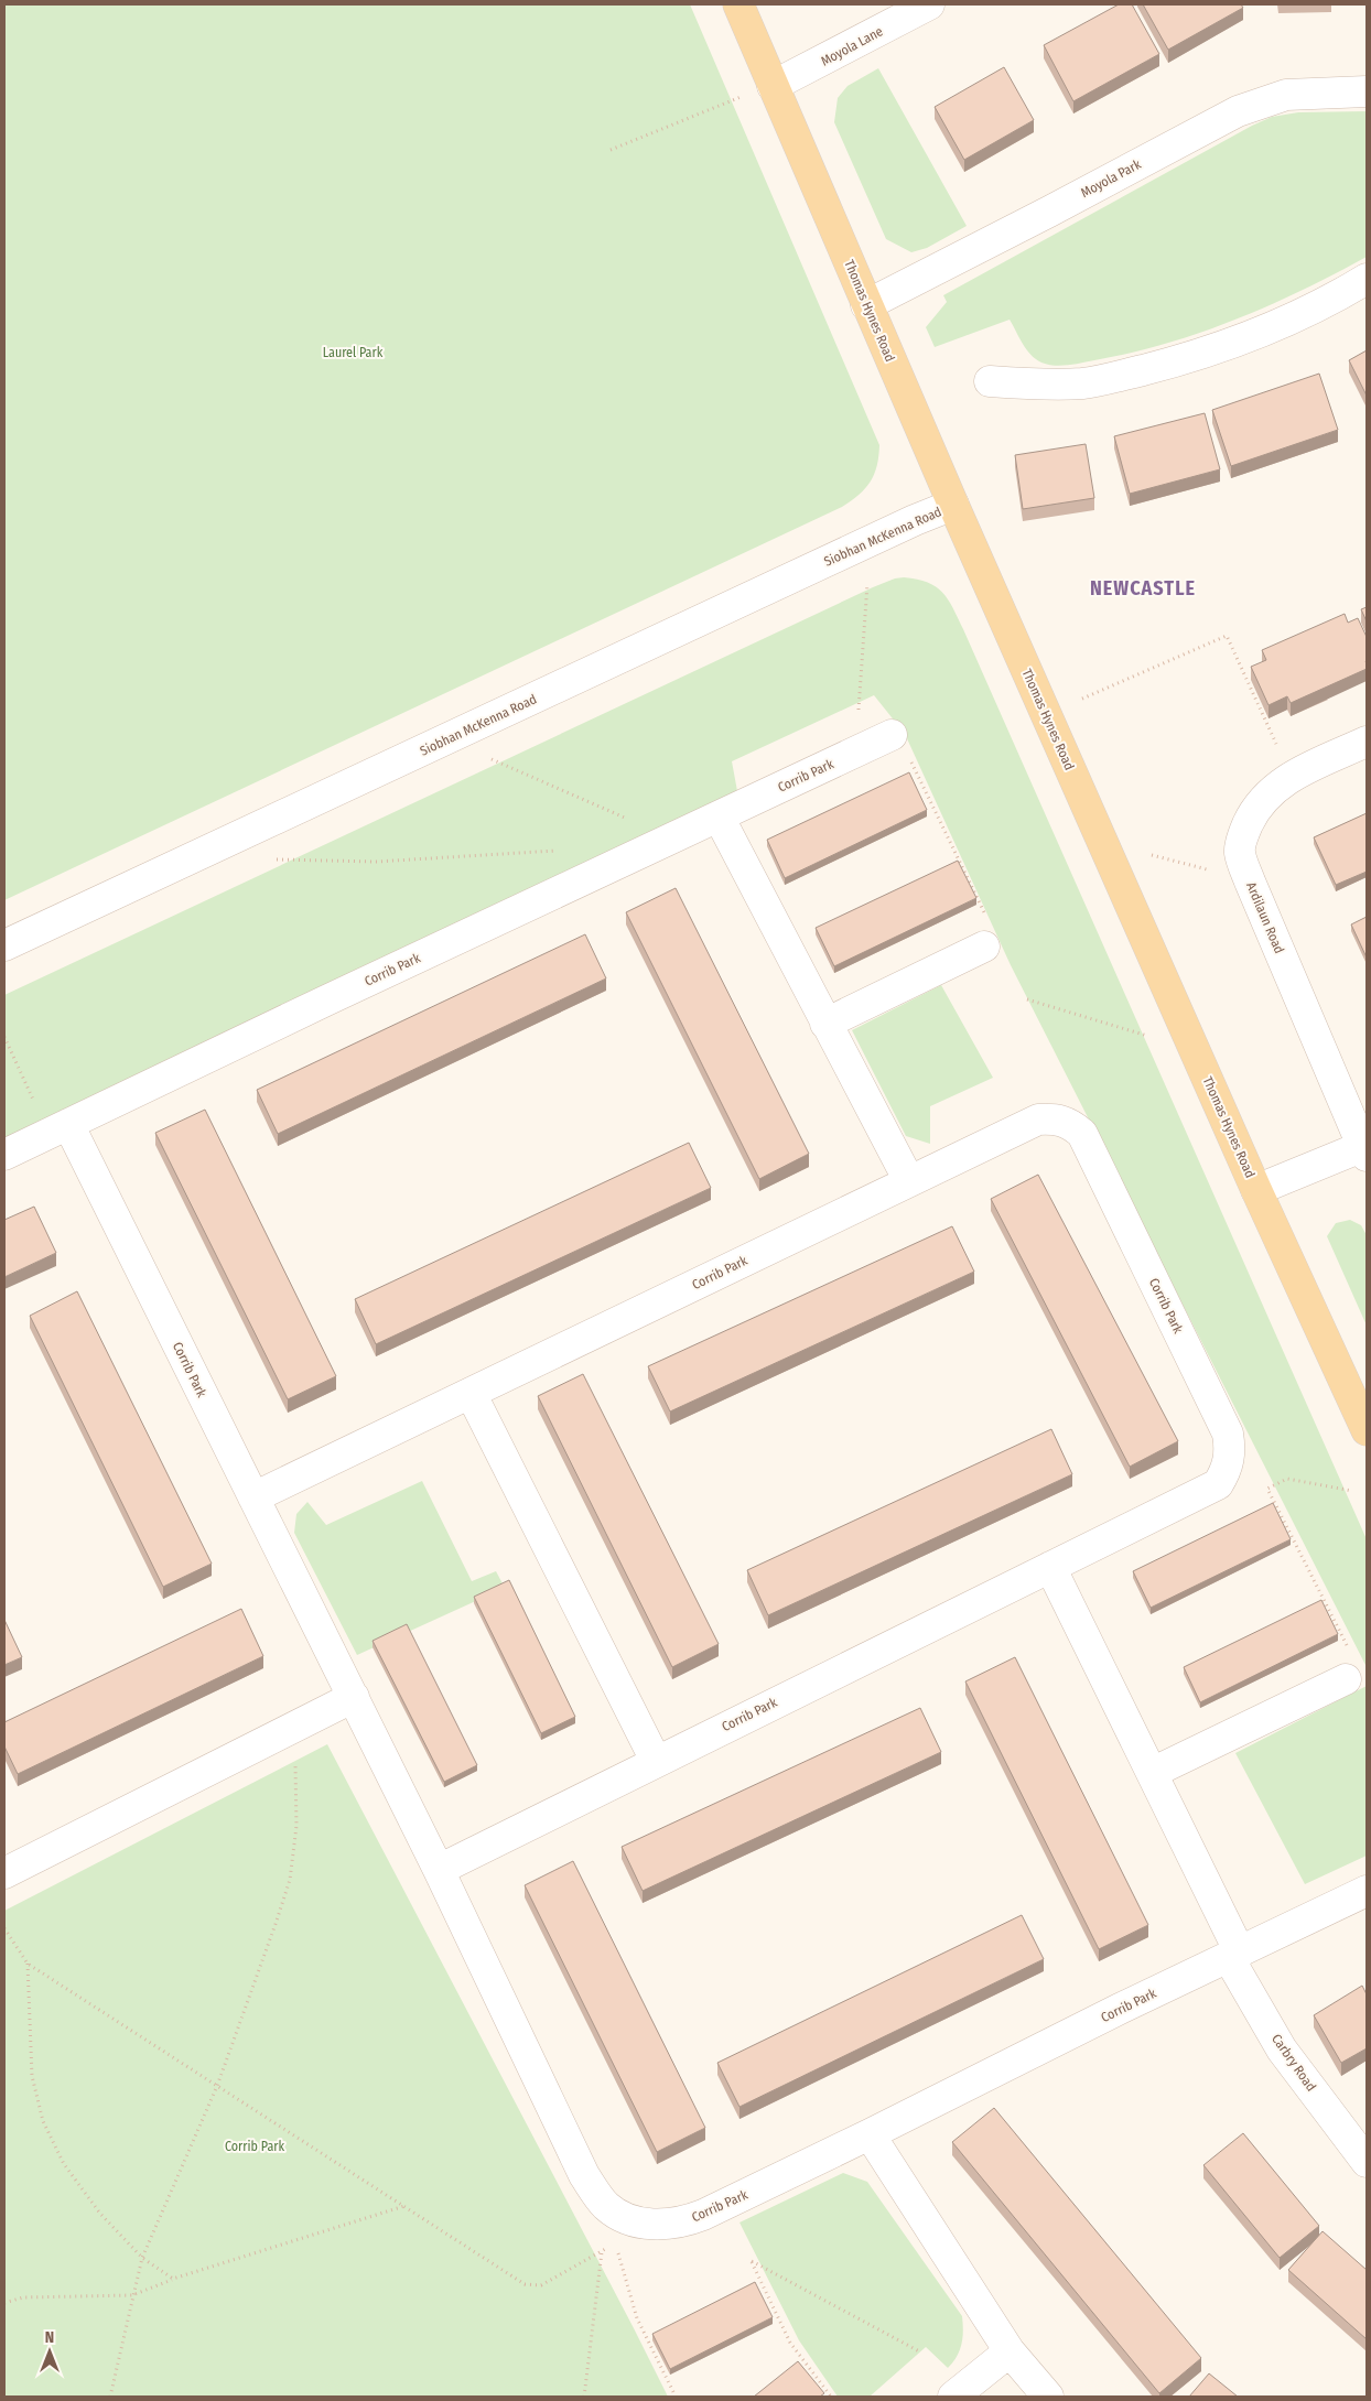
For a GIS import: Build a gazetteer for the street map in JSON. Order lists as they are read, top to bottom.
{
  "streets": {
    "main road": ["Thomas Hynes Road"],
    "street": [
      "Moyola Lane",
      "Moyola Park",
      "Siobhan McKenna Road",
      "Corrib Park",
      "Ardilaun Road",
      "Carbry Road"
    ]
  },
  "crossings": [
    ["Moyola Lane", "Thomas Hynes Road"],
    ["Moyola Park", "Thomas Hynes Road"],
    ["Thomas Hynes Road", "Siobhan McKenna Road"],
    ["Thomas Hynes Road", "Ardilaun Road"],
    ["Corrib Park", "Carbry Road"]
  ],
  "districts": ["NEWCASTLE"],
  "parks": ["Laurel Park", "Corrib Park"],
  "north": "top"
}
